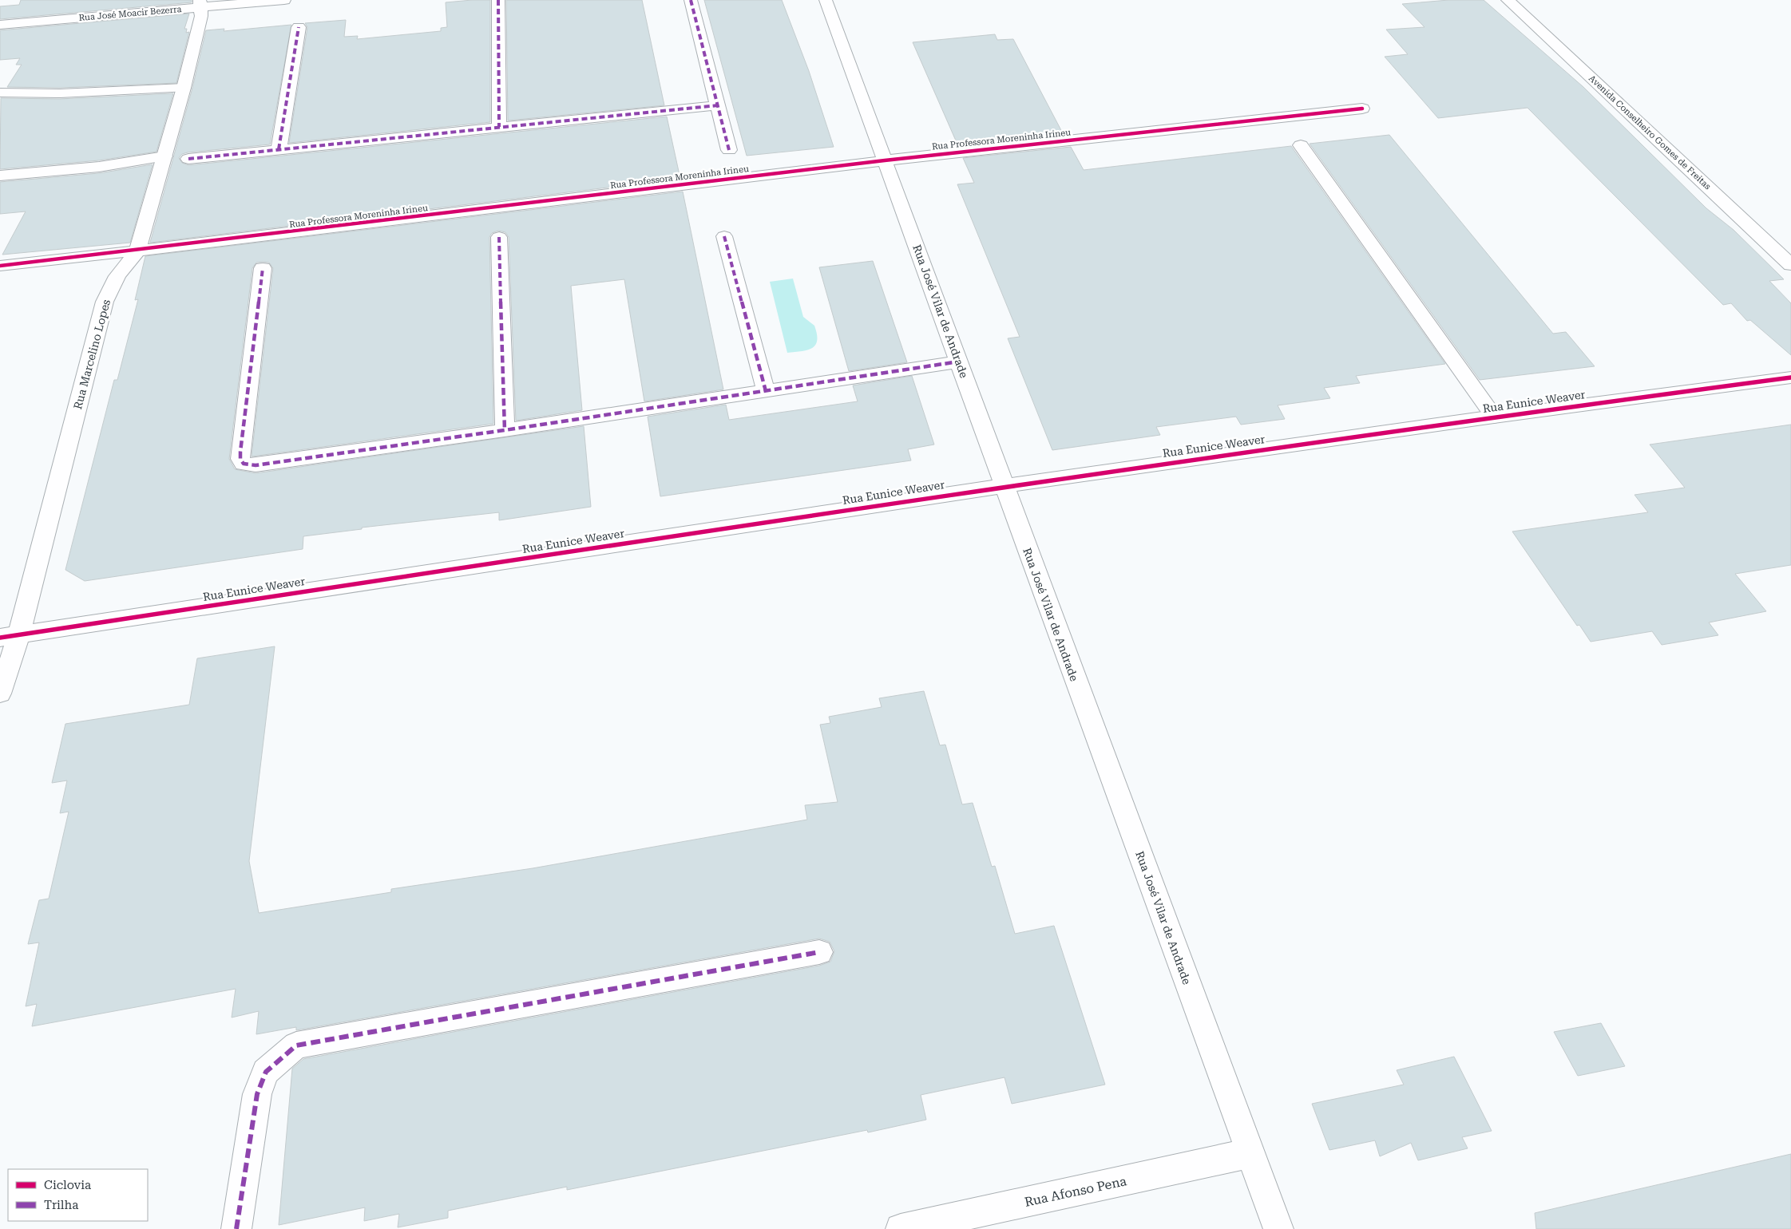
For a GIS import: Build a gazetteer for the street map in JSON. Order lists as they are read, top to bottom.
{
  "streets": {
    "street": [
      "Rua José Moacir Bezerra",
      "Avenida Conselheiro Gomes de Freitas",
      "Rua Professora Moreninha Irineu",
      "Rua José Vilar de Andrade",
      "Rua Marcelino Lopes",
      "Rua Eunice Weaver",
      "Rua Afonso Pena"
    ]
  },
  "crossings": [
    ["Rua José Moacir Bezerra", "Rua Marcelino Lopes"],
    ["Rua Professora Moreninha Irineu", "Rua José Vilar de Andrade"],
    ["Rua Professora Moreninha Irineu", "Rua Marcelino Lopes"],
    ["Rua José Vilar de Andrade", "Rua Eunice Weaver"],
    ["Rua José Vilar de Andrade", "Rua Afonso Pena"],
    ["Rua Marcelino Lopes", "Rua Eunice Weaver"]
  ],
  "legend": ["Ciclovia", "Trilha"]
}
